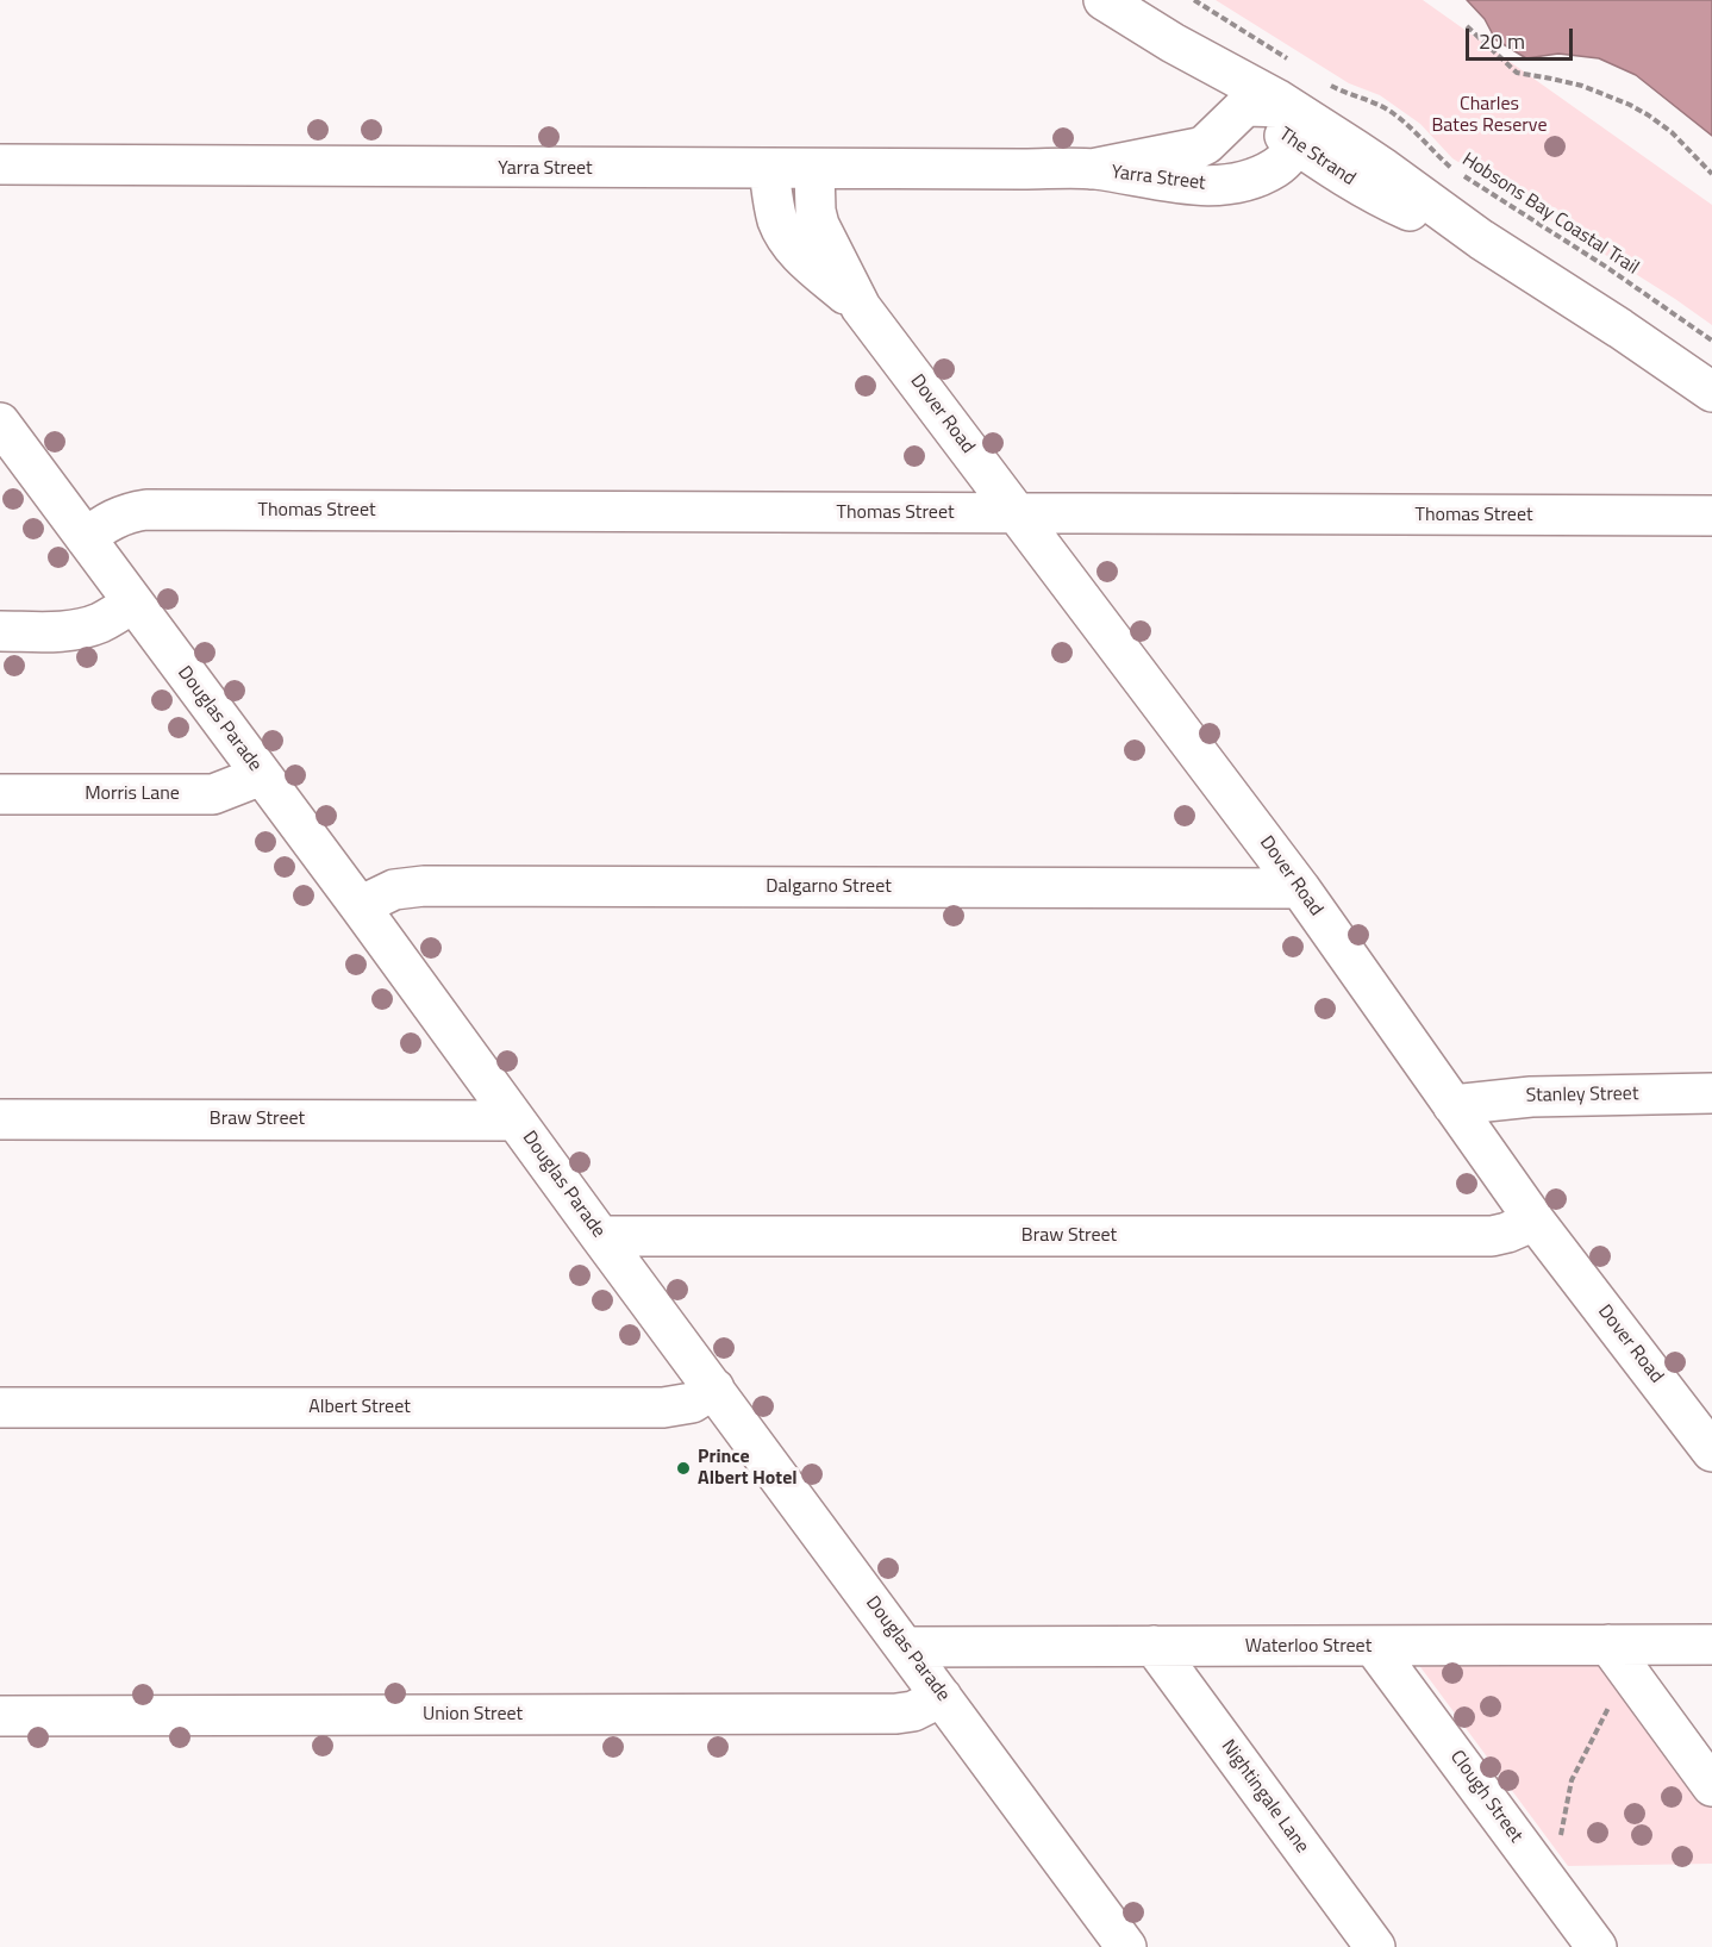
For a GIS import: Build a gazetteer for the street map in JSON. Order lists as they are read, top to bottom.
{
  "streets": {
    "street": [
      "The Strand",
      "Yarra Street",
      "Dover Road",
      "Thomas Street",
      "Douglas Parade",
      "Morris Lane",
      "Dalgarno Street",
      "Stanley Street",
      "Braw Street",
      "Albert Street",
      "Waterloo Street",
      "Union Street",
      "Nightingale Lane",
      "Clough Street"
    ],
    "path": ["Hobsons Bay Coastal Trail"]
  },
  "crossings": [
    ["The Strand", "Yarra Street"],
    ["Yarra Street", "Dover Road"],
    ["Dover Road", "Thomas Street"],
    ["Dover Road", "Dalgarno Street"],
    ["Dover Road", "Stanley Street"],
    ["Dover Road", "Braw Street"],
    ["Thomas Street", "Douglas Parade"],
    ["Douglas Parade", "Morris Lane"],
    ["Douglas Parade", "Dalgarno Street"],
    ["Douglas Parade", "Braw Street"],
    ["Douglas Parade", "Albert Street"],
    ["Douglas Parade", "Waterloo Street"],
    ["Douglas Parade", "Union Street"],
    ["Waterloo Street", "Nightingale Lane"],
    ["Waterloo Street", "Clough Street"]
  ],
  "parks": ["Charles Bates Reserve"],
  "places": ["Prince Albert Hotel"],
  "scale_bar": "20 m"
}
